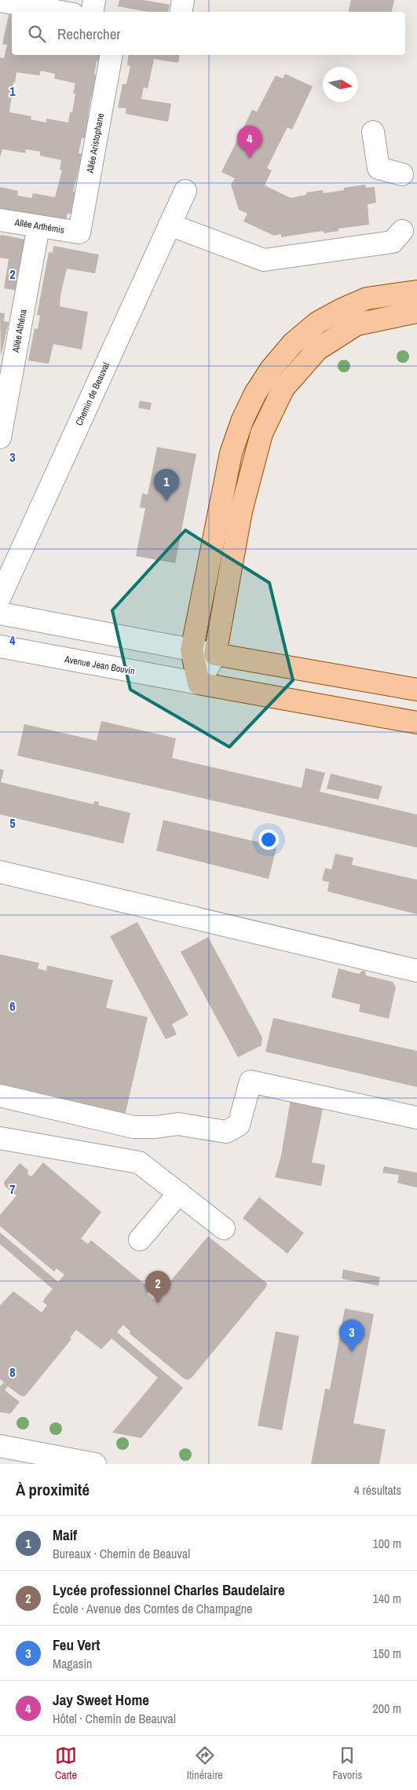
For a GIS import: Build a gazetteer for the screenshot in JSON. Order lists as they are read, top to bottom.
{
  "streets": {
    "street": [
      "Allée Aristophane",
      "Allée Arthémis",
      "Allée Athéna",
      "Chemin de Beauval",
      "Avenue Jean Bouvin"
    ]
  },
  "crossings": [
    ["Allée Aristophane", "Allée Arthémis"],
    ["Allée Arthémis", "Allée Athéna"]
  ],
  "north": "right",
  "page": {
    "search": "Rechercher",
    "pins": [
      "4",
      "1",
      "2",
      "3"
    ],
    "heading": ["À proximité", "4 résultats"],
    "list": [
      {
        "mark": "1",
        "name": "Maif",
        "note": "Bureaux · Chemin de Beauval",
        "value": "100 m"
      },
      {
        "mark": "2",
        "name": "Lycée professionnel Charles Baudelaire",
        "note": "École · Avenue des Comtes de Champagne",
        "value": "140 m"
      },
      {
        "mark": "3",
        "name": "Feu Vert",
        "note": "Magasin",
        "value": "150 m"
      },
      {
        "mark": "4",
        "name": "Jay Sweet Home",
        "note": "Hôtel · Chemin de Beauval",
        "value": "200 m"
      }
    ],
    "nav": ["Carte", "Itinéraire", "Favoris"]
  },
  "grid": {
    "rows": [
      "1",
      "2",
      "3",
      "4",
      "5",
      "6",
      "7",
      "8"
    ]
  }
}
